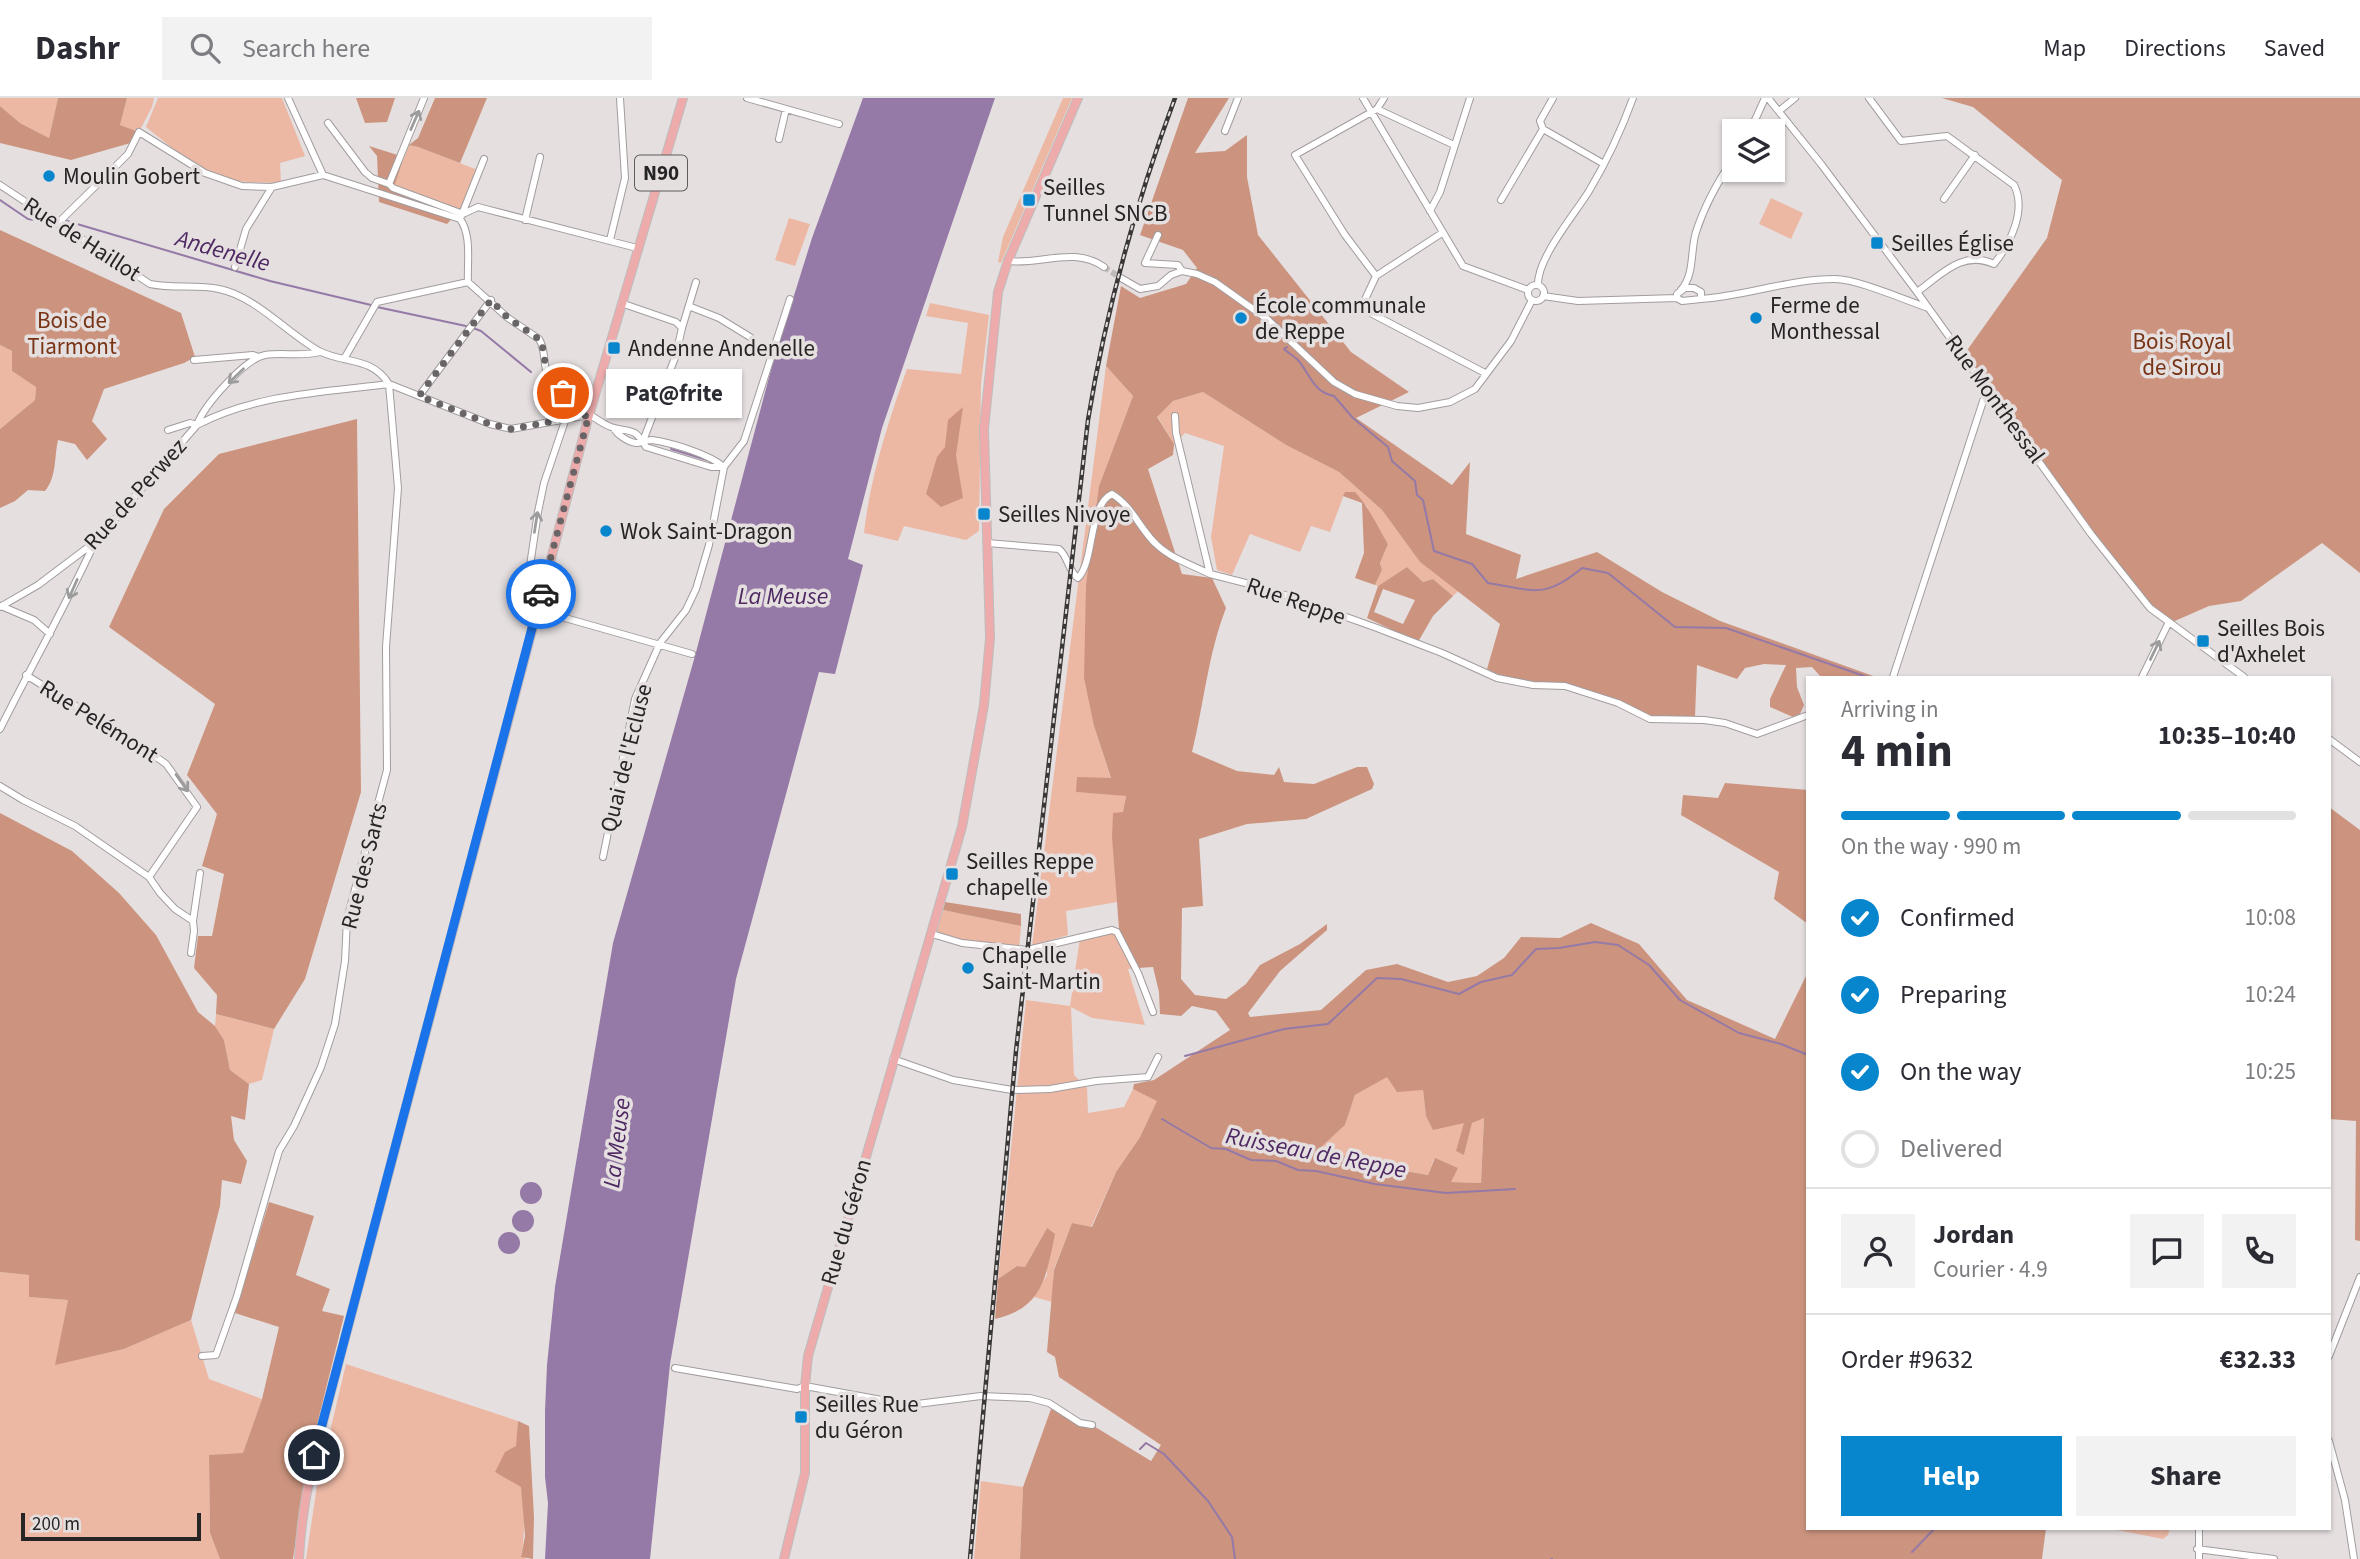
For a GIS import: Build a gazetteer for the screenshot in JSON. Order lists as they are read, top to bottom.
{
  "streets": {
    "main road": ["N90", "Rue du Géron"],
    "street": [
      "Rue de Haillot",
      "Rue Monthessal",
      "Rue de Perwez",
      "Rue Reppe",
      "Rue Pelémont",
      "Quai de l'Ecluse",
      "Rue des Sarts"
    ]
  },
  "crossings": [
    ["Rue de Haillot", "Rue de Perwez"],
    ["Rue de Haillot", "Rue des Sarts"],
    ["Rue de Perwez", "Rue Pelémont"],
    ["Rue de Perwez", "Rue des Sarts"]
  ],
  "water": ["Andenelle", "La Meuse", "Ruisseau de Reppe"],
  "parks": ["Bois de Tiarmont", "Bois Royal de Sirou"],
  "places": {
    "other": [
      "Moulin Gobert",
      "École communale de Reppe",
      "Ferme de Monthessal",
      "Pat@frite",
      "Wok Saint-Dragon",
      "Chapelle Saint-Martin"
    ],
    "transit": [
      "Seilles Tunnel SNCB",
      "Seilles Église",
      "Andenne Andenelle",
      "Seilles Nivoye",
      "Seilles Bois d'Axhelet",
      "Seilles Reppe chapelle",
      "Seilles Rue du Géron"
    ]
  },
  "scale_bar": "200 m",
  "page": {
    "header": "Dashr",
    "search": "Search here",
    "nav": ["Map", "Directions", "Saved"],
    "bubble": "Pat@frite",
    "heading": ["4 min", "Arriving in", "10:35–10:40"],
    "panel": [
      "Jordan",
      "Courier · 4.9",
      "Order #9632",
      "€32.33"
    ],
    "bar": "On the way · 990 m",
    "list": [
      ["Confirmed", "10:08"],
      ["Preparing", "10:24"],
      ["On the way", "10:25"],
      "Delivered"
    ],
    "buttons": ["Help", "Share"],
    "scale": "200 m"
  }
}
